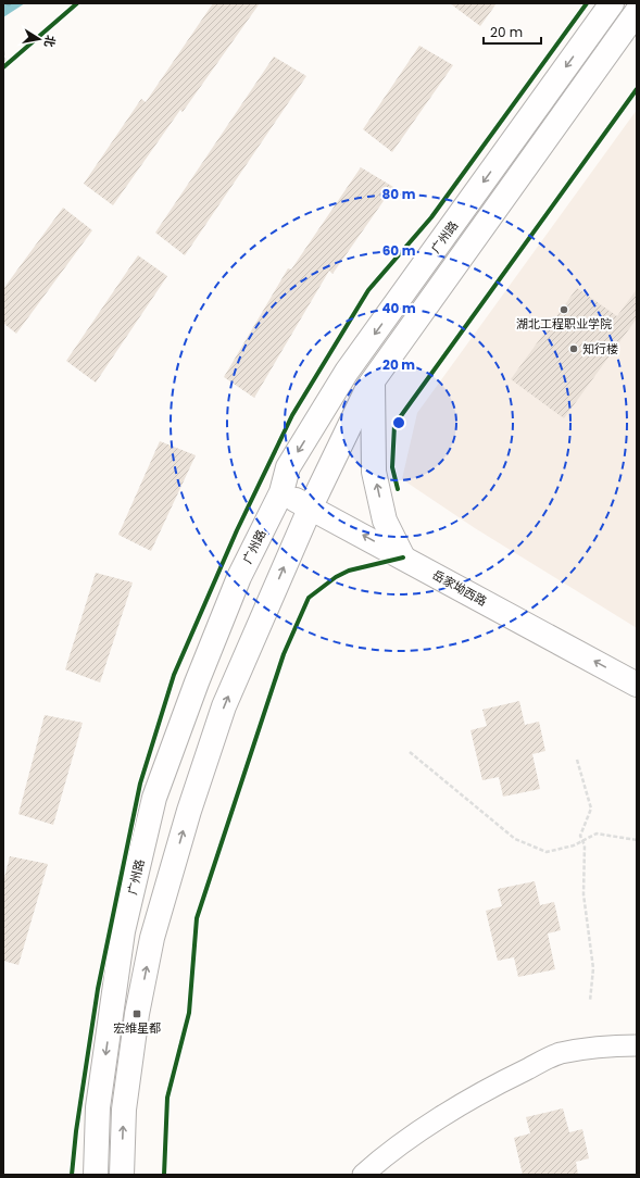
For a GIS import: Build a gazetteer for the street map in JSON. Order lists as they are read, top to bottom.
{
  "streets": {
    "main road": ["广州路", "岳家坳西路"]
  },
  "crossings": [
    ["广州路", "岳家坳西路"]
  ],
  "one_way": ["岳家坳西路"],
  "places": {
    "other": ["湖北工程职业学院", "知行楼"],
    "transit": ["宏维星都"]
  },
  "scale_bar": "20 m",
  "north": "right",
  "rings": [
    "80 m",
    "60 m",
    "40 m",
    "20 m"
  ]
}
